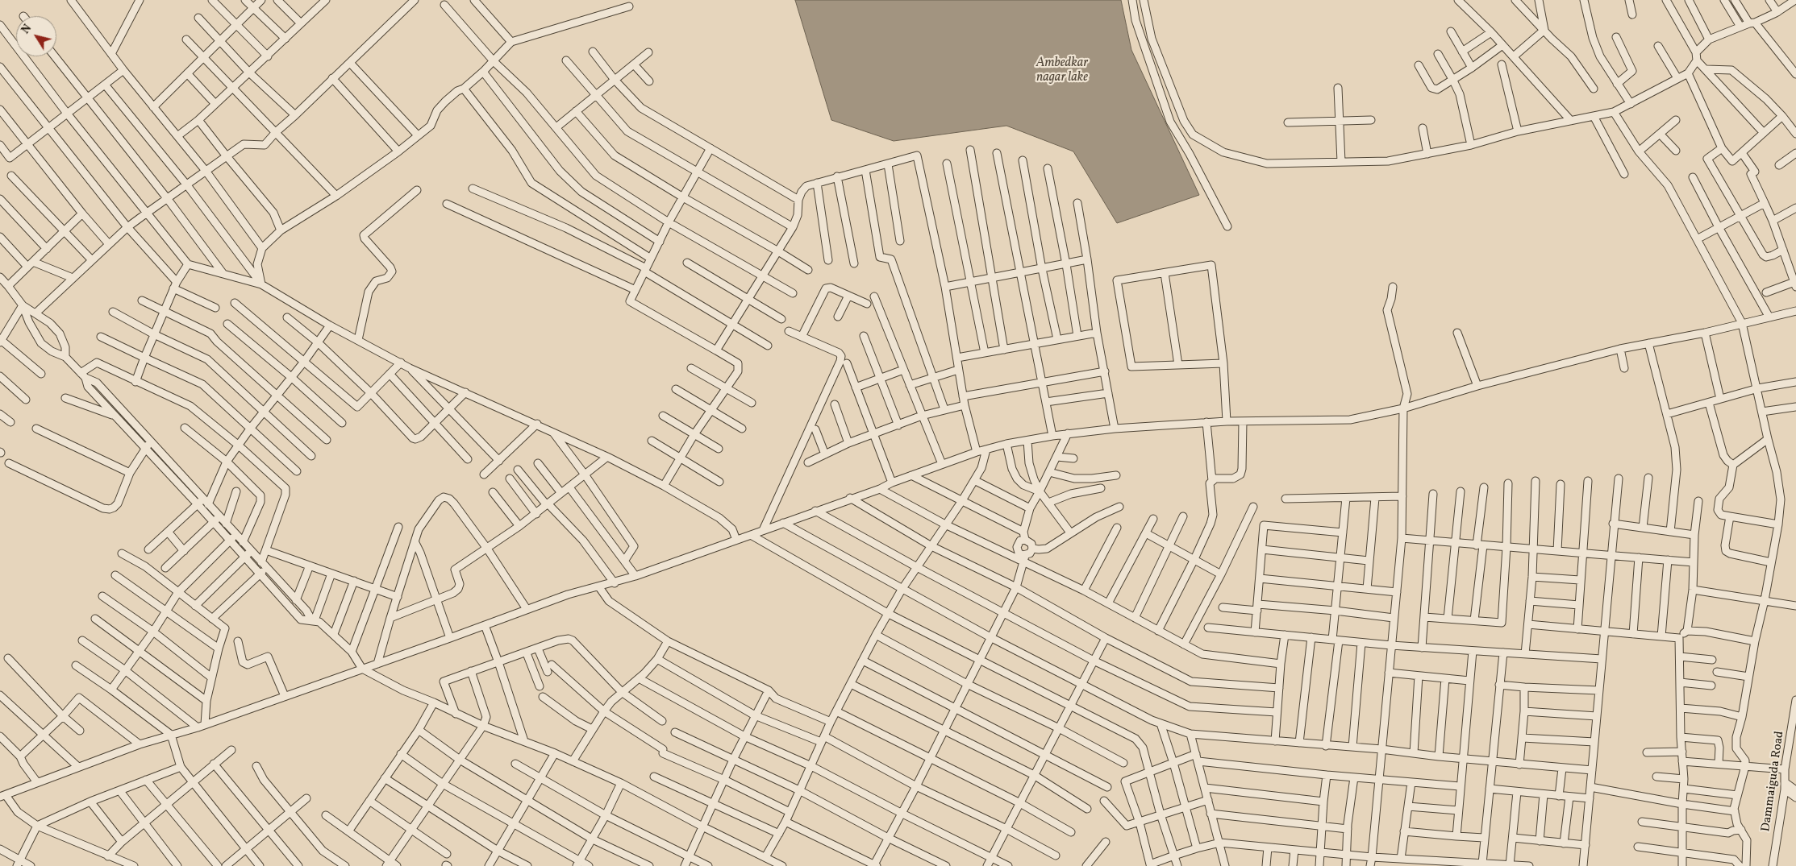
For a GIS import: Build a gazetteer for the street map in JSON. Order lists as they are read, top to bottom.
{
  "streets": {
    "street": ["Dammaiguda Road"]
  },
  "water": ["Ambedkar nagar lake"],
  "north": "top left"
}
